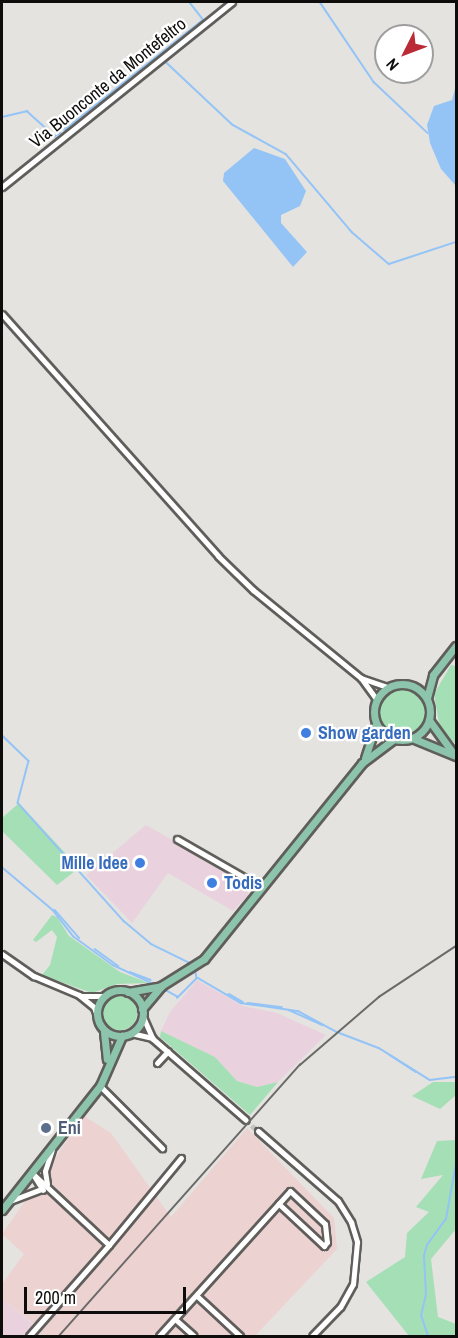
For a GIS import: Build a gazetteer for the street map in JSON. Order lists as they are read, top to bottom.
{
  "streets": {
    "street": ["Via Buonconte da Montefeltro"]
  },
  "places": [
    "Show garden",
    "Mille Idee",
    "Todis",
    "Eni"
  ],
  "scale_bar": "200 m",
  "north": "bottom left"
}
